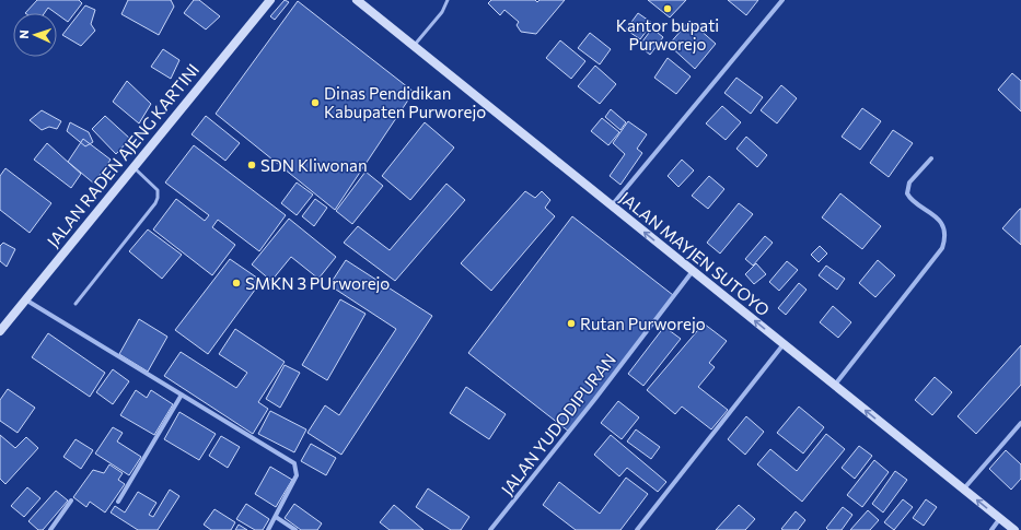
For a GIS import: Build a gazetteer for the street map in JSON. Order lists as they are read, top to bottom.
{
  "streets": {
    "main road": ["JALAN RADEN AJENG KARTINI", "JALAN MAYJEN SUTOYO"],
    "street": ["JALAN YUDODIPURAN"]
  },
  "crossings": [
    ["JALAN MAYJEN SUTOYO", "JALAN YUDODIPURAN"]
  ],
  "one_way": ["JALAN MAYJEN SUTOYO"],
  "places": [
    "Kantor bupati Purworejo",
    "Dinas Pendidikan Kabupaten Purworejo",
    "SDN Kliwonan",
    "SMKN 3 PUrworejo",
    "Rutan Purworejo"
  ],
  "north": "left"
}
